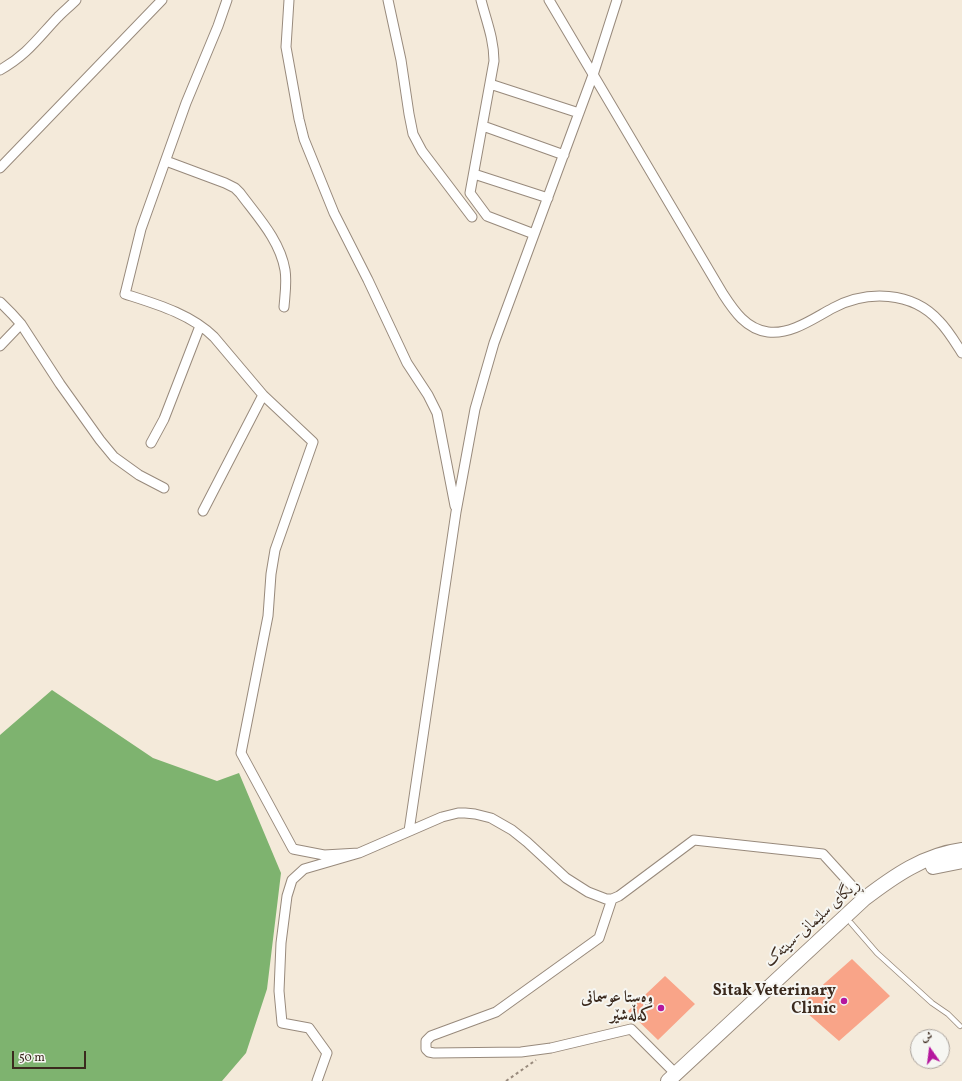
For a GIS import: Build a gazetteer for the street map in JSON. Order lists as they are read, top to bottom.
{
  "streets": {
    "main road": ["ڕیگای سلێمانی-سیتەک"]
  },
  "places": ["Sitak Veterinary Clinic", "وەستا عوسمانی کەڵەشێر"],
  "scale_bar": "50 m",
  "north": "top"
}
